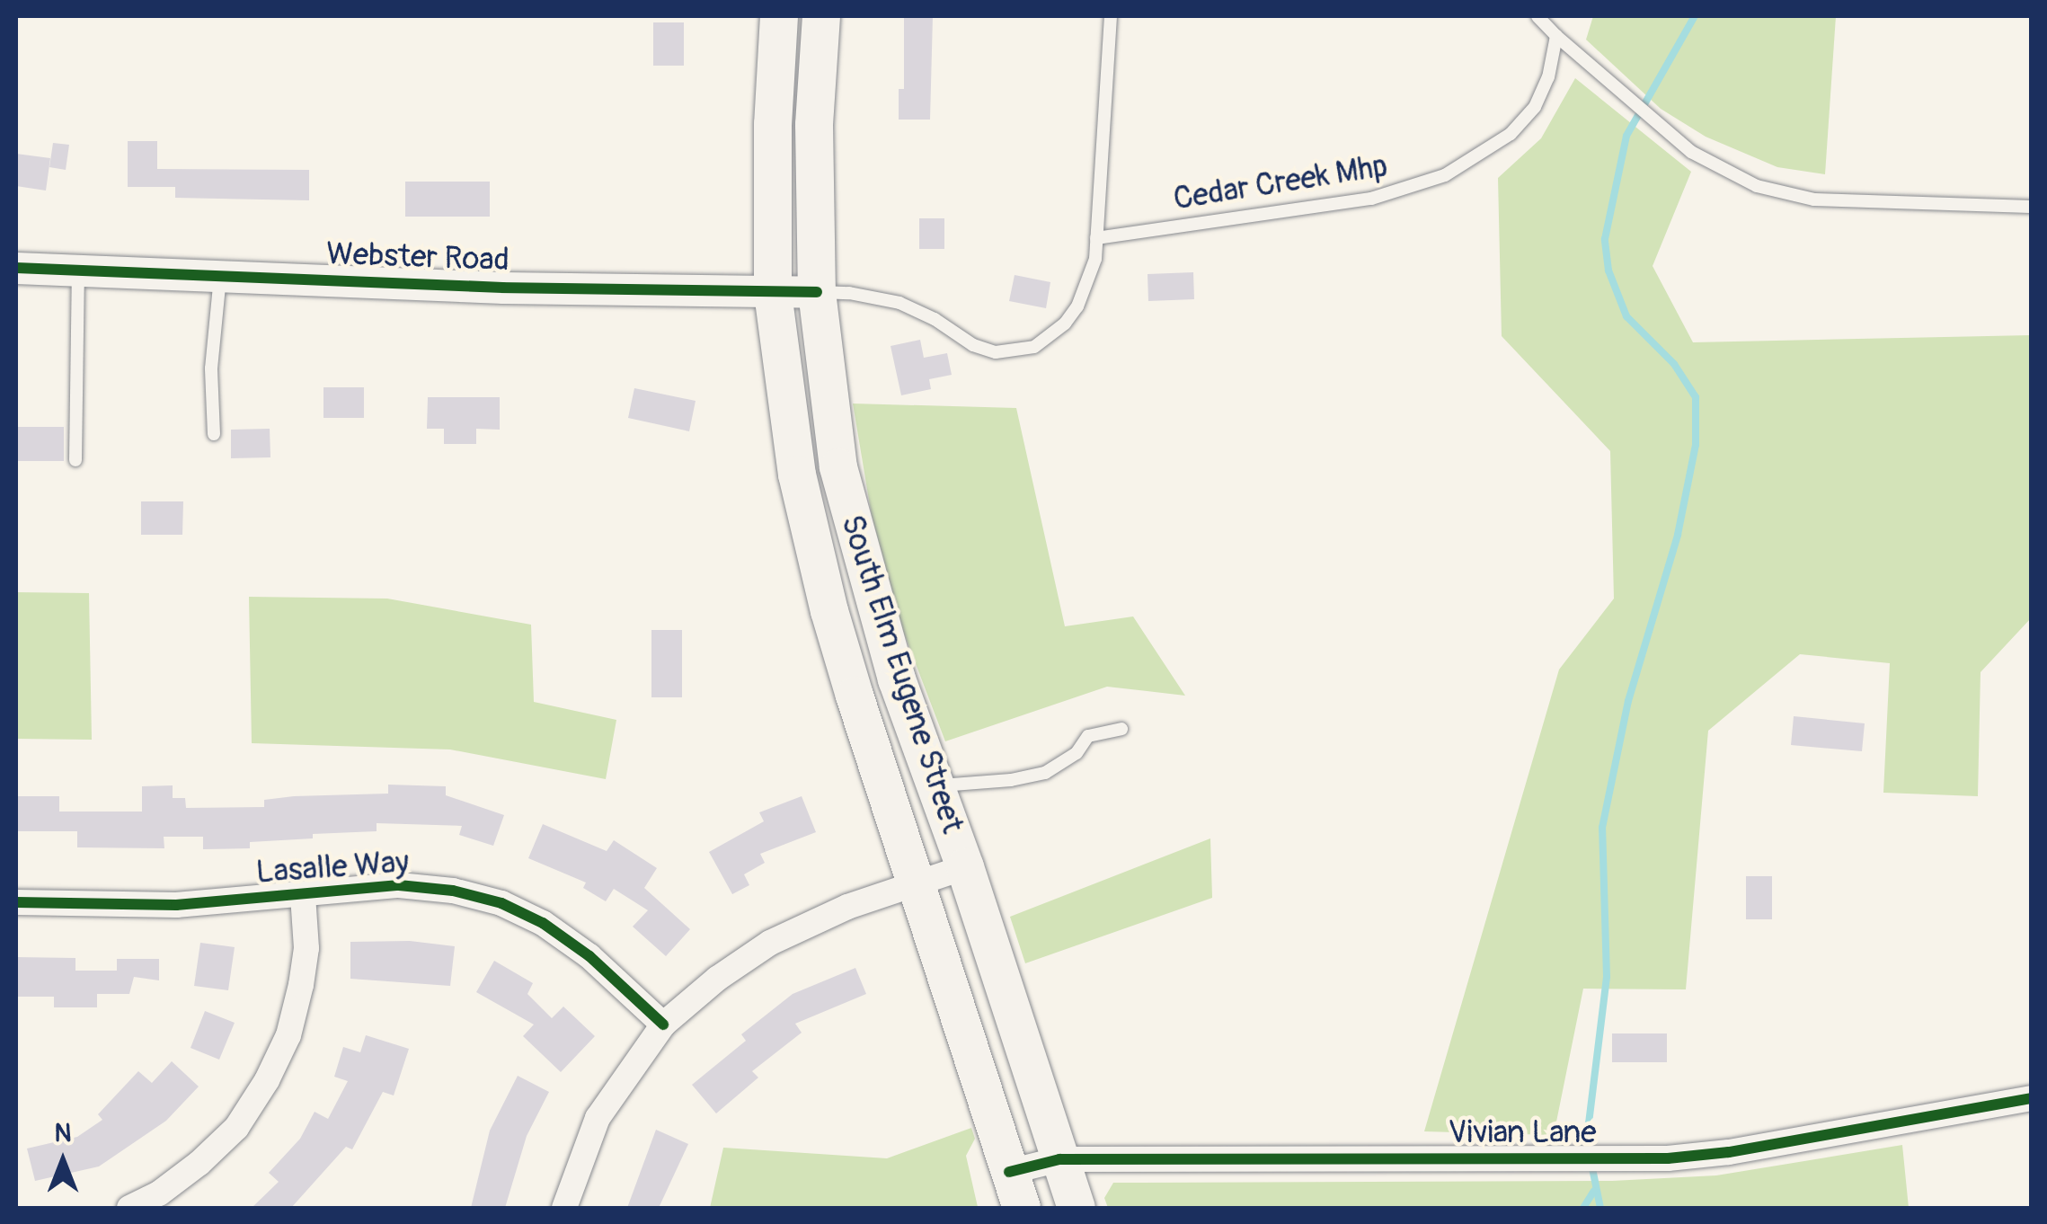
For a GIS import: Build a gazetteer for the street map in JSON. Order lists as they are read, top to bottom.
{
  "streets": {
    "main road": ["South Elm Eugene Street"],
    "street": ["Webster Road", "Lasalle Way", "Vivian Lane"],
    "lane": ["Cedar Creek Mhp"]
  },
  "crossings": [
    ["Webster Road", "South Elm Eugene Street"],
    ["South Elm Eugene Street", "Vivian Lane"]
  ],
  "north": "top"
}
